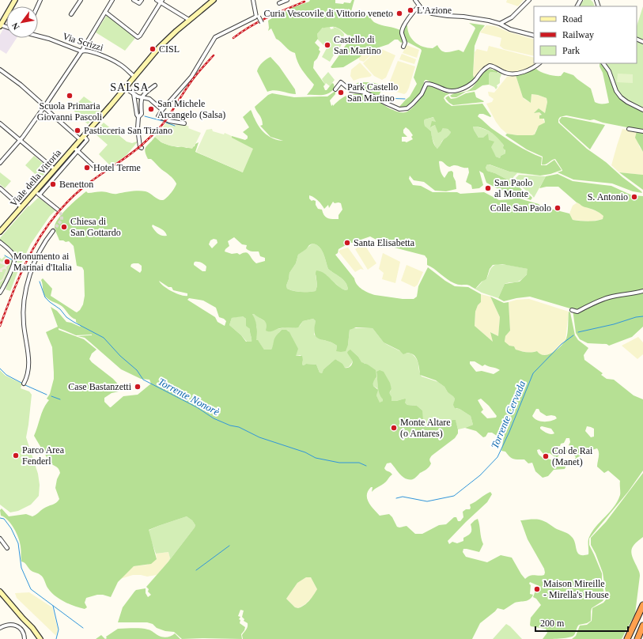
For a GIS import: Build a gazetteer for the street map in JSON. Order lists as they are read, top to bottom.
{
  "streets": {
    "street": ["Via Scrizzi", "Viale della Vittoria"]
  },
  "crossings": [
    ["Via Scrizzi", "Viale della Vittoria"]
  ],
  "districts": ["SALSA"],
  "water": ["Torrente Nonorè", "Torrente Cervada"],
  "places": [
    "L'Azione",
    "Curia Vescovile di Vittorio veneto",
    "Castello di San Martino",
    "CISL",
    "Park Castello San Martino",
    "Scuola Primaria Giovanni Pascoli",
    "San Michele Arcangelo (Salsa)",
    "Pasticceria San Tiziano",
    "Hotel Terme",
    "Benetton",
    "San Paolo al Monte",
    "S. Antonio",
    "Colle San Paolo",
    "Chiesa di San Gottardo",
    "Santa Elisabetta",
    "Monumento ai Marinai d'Italia",
    "Case Bastanzetti",
    "Monte Altare (o Antares)",
    "Parco Area Fenderl",
    "Col de Rai (Manet)",
    "Maison Mireille - Mirella's House"
  ],
  "legend": ["Road", "Railway", "Park"],
  "scale_bar": "200 m",
  "north": "bottom left"
}
